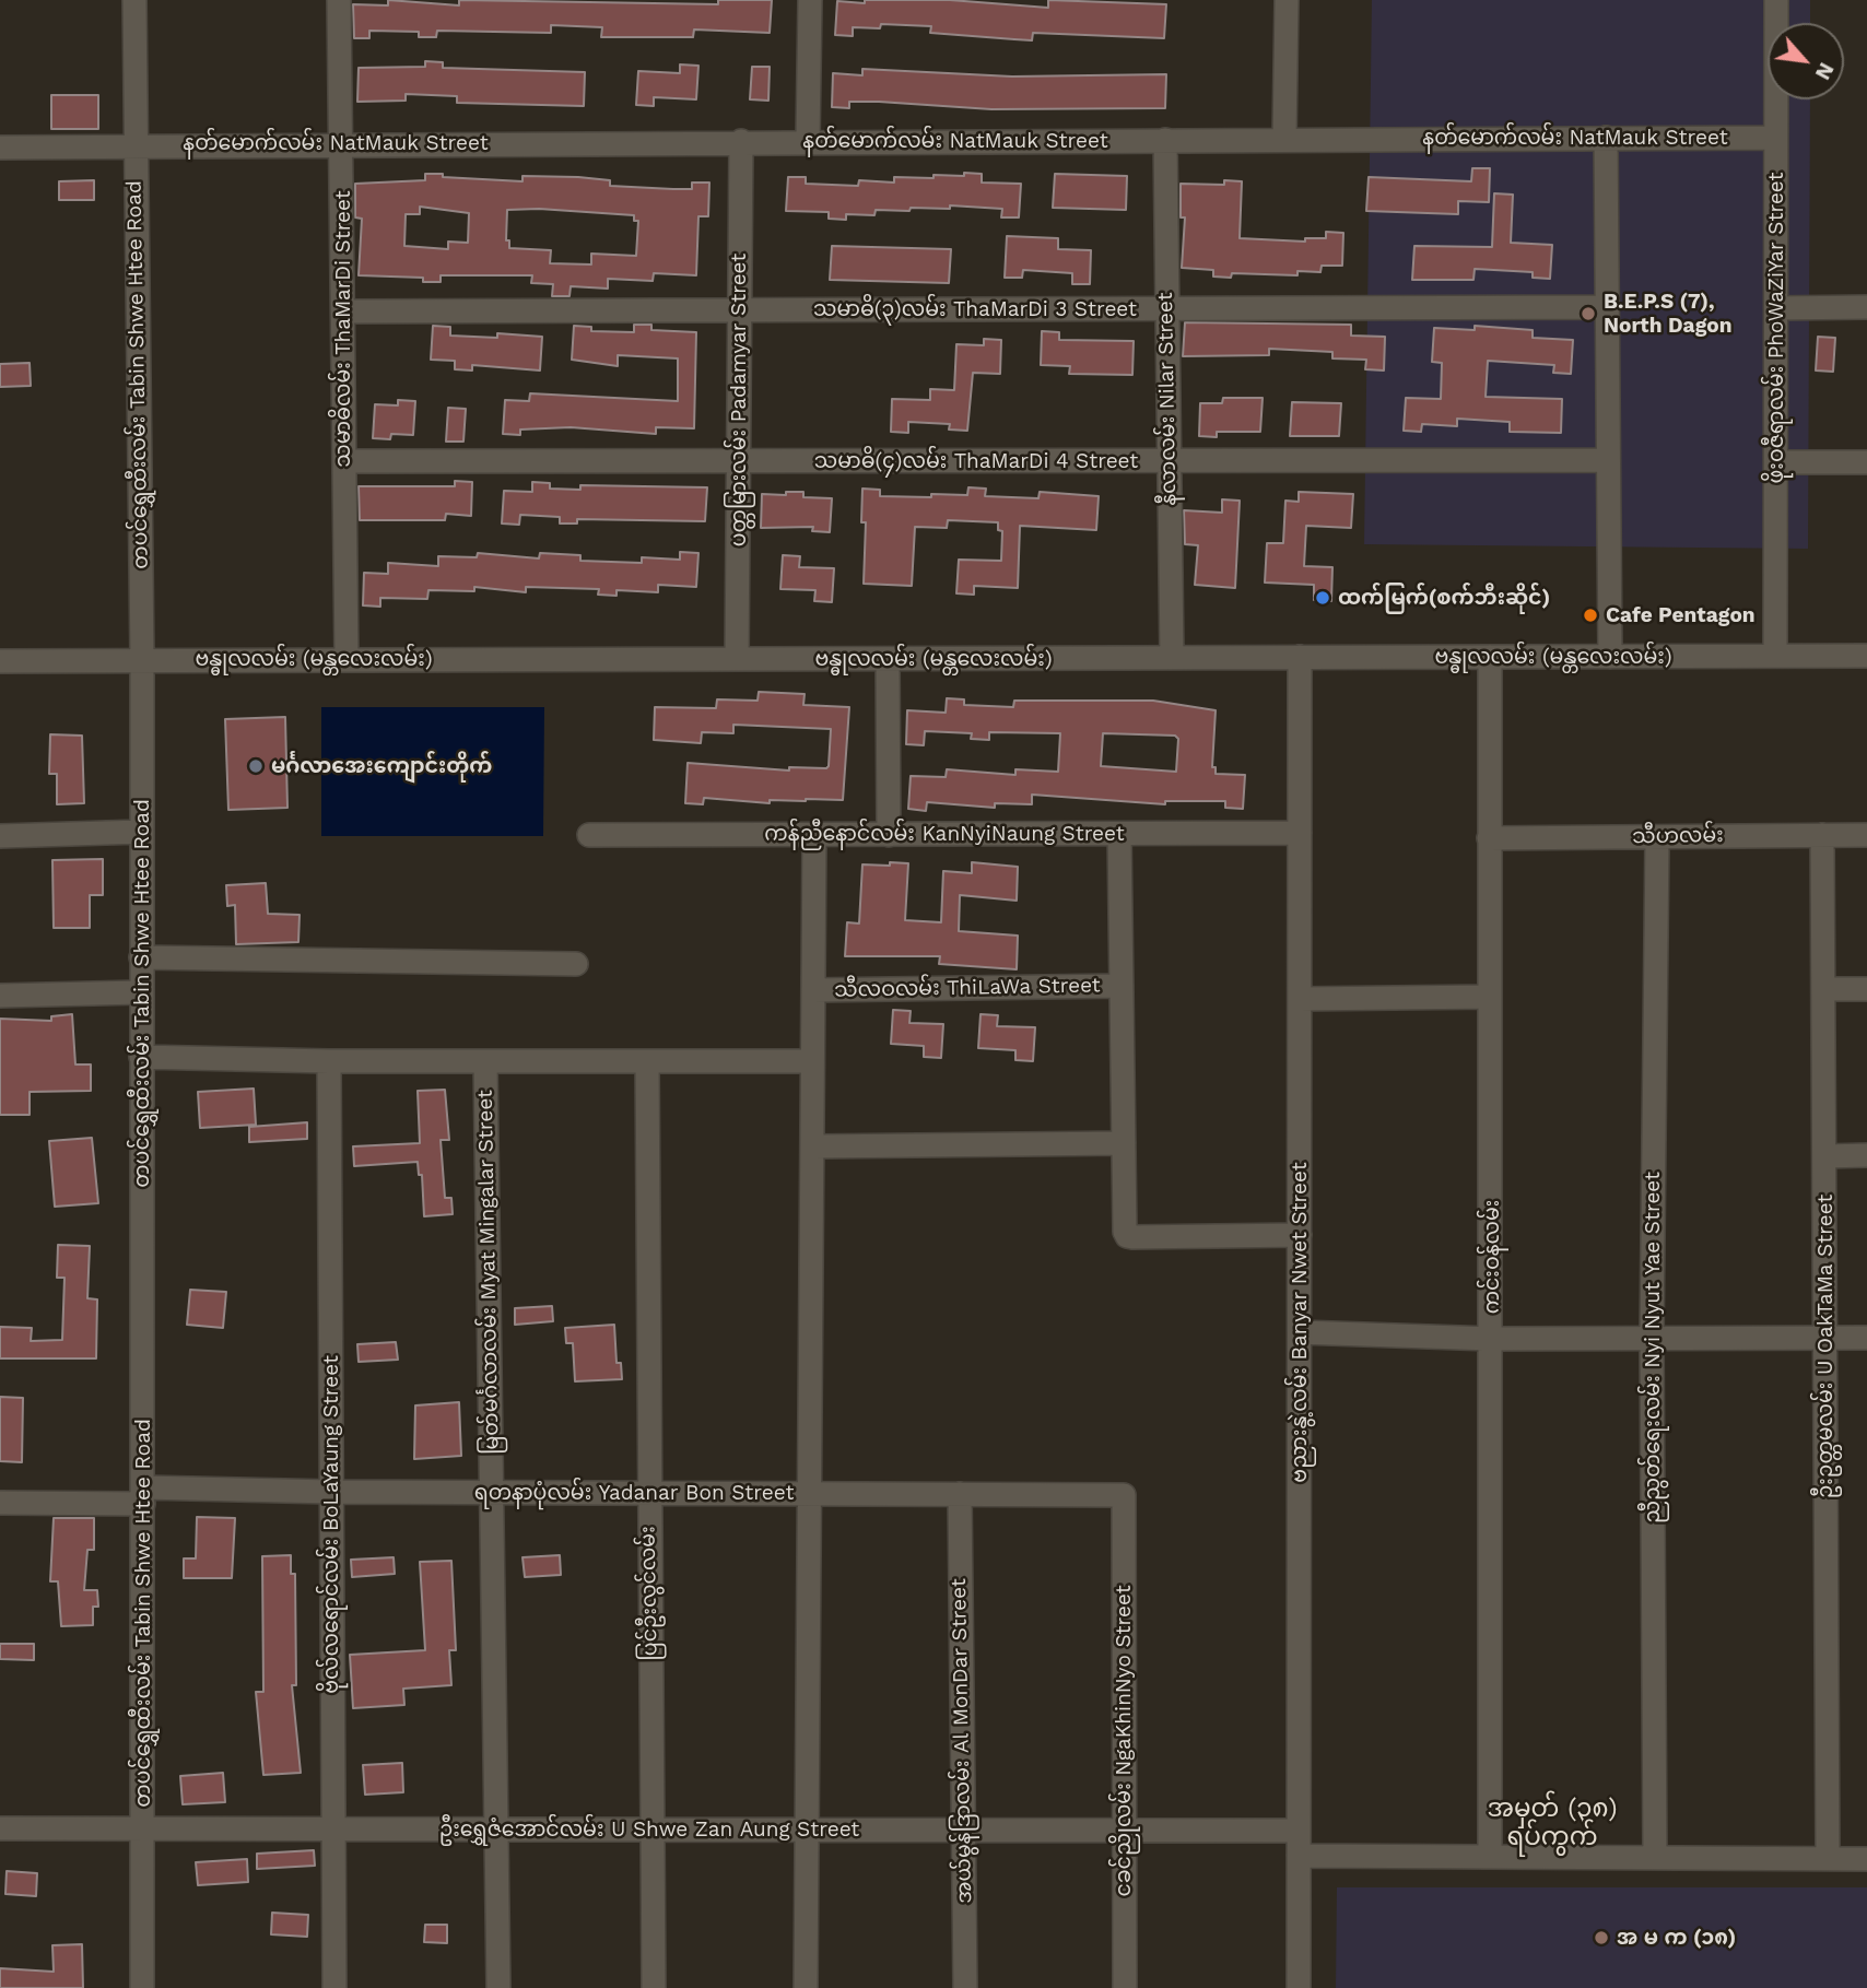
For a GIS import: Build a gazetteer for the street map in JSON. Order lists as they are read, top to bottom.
{
  "streets": {
    "street": [
      "နတ်မောက်လမ်း NatMauk Street",
      "သမာဓိ(၃)လမ်း ThaMarDi 3 Street",
      "ဖိုးဝဇီရာလမ်း PhoWaZiYar Street",
      "သမာဓိလမ်း ThaMarDi Street",
      "တပင်ရွှေထီးလမ်း Tabin Shwe Htee Road",
      "နီလာလမ်း Nilar Street",
      "ပတ္တမြားလမ်း Padamyar Street",
      "သမာဓိ(၄)လမ်း ThaMarDi 4 Street",
      "ဗန္ဓုလလမ်း (မန္တလေးလမ်း)",
      "ကန်ညီနောင်လမ်း KanNyiNaung Street",
      "သီဟလမ်း",
      "သီလဝလမ်း ThiLaWa Street",
      "ကင်းဝန်လမ်း",
      "မြတ်မင်္ဂလာလမ်း Myat Mingalar Street",
      "ဗညားနွဲ့လမ်း Banyar Nwet Street",
      "ဦးဥတ္တမလမ်း U OakTaMa Street",
      "ညီညွတ်ရေးလမ်း Nyi Nyut Yae Street",
      "ရတနာပုံလမ်း Yadanar Bon Street",
      "ဗိုလ်လရောင်လမ်း BoLaYaung Street",
      "ပြင်ဦးလွင်လမ်း",
      "အယ်မွန်ဒြာလမ်း Al MonDar Street",
      "ငခင်ညိုလမ်း NgaKhinNyo Street",
      "ဦးရွှေဇံအောင်လမ်း U Shwe Zan Aung Street"
    ]
  },
  "crossings": [
    ["နတ်မောက်လမ်း NatMauk Street", "ဖိုးဝဇီရာလမ်း PhoWaZiYar Street"],
    ["နတ်မောက်လမ်း NatMauk Street", "သမာဓိလမ်း ThaMarDi Street"],
    ["နတ်မောက်လမ်း NatMauk Street", "တပင်ရွှေထီးလမ်း Tabin Shwe Htee Road"],
    ["နတ်မောက်လမ်း NatMauk Street", "နီလာလမ်း Nilar Street"],
    ["နတ်မောက်လမ်း NatMauk Street", "ပတ္တမြားလမ်း Padamyar Street"],
    ["သမာဓိ(၃)လမ်း ThaMarDi 3 Street", "သမာဓိလမ်း ThaMarDi Street"],
    ["သမာဓိ(၃)လမ်း ThaMarDi 3 Street", "နီလာလမ်း Nilar Street"],
    ["သမာဓိ(၃)လမ်း ThaMarDi 3 Street", "ပတ္တမြားလမ်း Padamyar Street"],
    ["ဖိုးဝဇီရာလမ်း PhoWaZiYar Street", "ဗန္ဓုလလမ်း (မန္တလေးလမ်း)"],
    ["သမာဓိလမ်း ThaMarDi Street", "သမာဓိ(၄)လမ်း ThaMarDi 4 Street"],
    ["သမာဓိလမ်း ThaMarDi Street", "ဗန္ဓုလလမ်း (မန္တလေးလမ်း)"],
    ["တပင်ရွှေထီးလမ်း Tabin Shwe Htee Road", "ဗန္ဓုလလမ်း (မန္တလေးလမ်း)"],
    ["တပင်ရွှေထီးလမ်း Tabin Shwe Htee Road", "ရတနာပုံလမ်း Yadanar Bon Street"],
    ["တပင်ရွှေထီးလမ်း Tabin Shwe Htee Road", "ဦးရွှေဇံအောင်လမ်း U Shwe Zan Aung Street"],
    ["နီလာလမ်း Nilar Street", "သမာဓိ(၄)လမ်း ThaMarDi 4 Street"],
    ["နီလာလမ်း Nilar Street", "ဗန္ဓုလလမ်း (မန္တလေးလမ်း)"],
    ["ပတ္တမြားလမ်း Padamyar Street", "သမာဓိ(၄)လမ်း ThaMarDi 4 Street"],
    ["ပတ္တမြားလမ်း Padamyar Street", "ဗန္ဓုလလမ်း (မန္တလေးလမ်း)"],
    ["ဗန္ဓုလလမ်း (မန္တလေးလမ်း)", "ကင်းဝန်လမ်း"],
    ["ဗန္ဓုလလမ်း (မန္တလေးလမ်း)", "ဗညားနွဲ့လမ်း Banyar Nwet Street"],
    ["ကန်ညီနောင်လမ်း KanNyiNaung Street", "ဗညားနွဲ့လမ်း Banyar Nwet Street"],
    ["သီဟလမ်း", "ကင်းဝန်လမ်း"],
    ["သီဟလမ်း", "ဦးဥတ္တမလမ်း U OakTaMa Street"],
    ["သီဟလမ်း", "ညီညွတ်ရေးလမ်း Nyi Nyut Yae Street"],
    ["မြတ်မင်္ဂလာလမ်း Myat Mingalar Street", "ရတနာပုံလမ်း Yadanar Bon Street"],
    ["မြတ်မင်္ဂလာလမ်း Myat Mingalar Street", "ဦးရွှေဇံအောင်လမ်း U Shwe Zan Aung Street"],
    ["ဗညားနွဲ့လမ်း Banyar Nwet Street", "ဦးရွှေဇံအောင်လမ်း U Shwe Zan Aung Street"],
    ["ရတနာပုံလမ်း Yadanar Bon Street", "ဗိုလ်လရောင်လမ်း BoLaYaung Street"],
    ["ရတနာပုံလမ်း Yadanar Bon Street", "ပြင်ဦးလွင်လမ်း"],
    ["ရတနာပုံလမ်း Yadanar Bon Street", "အယ်မွန်ဒြာလမ်း Al MonDar Street"],
    ["ရတနာပုံလမ်း Yadanar Bon Street", "ငခင်ညိုလမ်း NgaKhinNyo Street"],
    ["ဗိုလ်လရောင်လမ်း BoLaYaung Street", "ဦးရွှေဇံအောင်လမ်း U Shwe Zan Aung Street"],
    ["ပြင်ဦးလွင်လမ်း", "ဦးရွှေဇံအောင်လမ်း U Shwe Zan Aung Street"],
    ["အယ်မွန်ဒြာလမ်း Al MonDar Street", "ဦးရွှေဇံအောင်လမ်း U Shwe Zan Aung Street"],
    ["ငခင်ညိုလမ်း NgaKhinNyo Street", "ဦးရွှေဇံအောင်လမ်း U Shwe Zan Aung Street"]
  ],
  "districts": ["အမှတ် (၃၈) ရပ်ကွက်"],
  "places": [
    "B.E.P.S (7), North Dagon",
    "ထက်မြက်(စက်ဘီးဆိုင်)",
    "Cafe Pentagon",
    "မင်္ဂလာအေးကျောင်းတိုက်",
    "အ မ က (၁၈)"
  ],
  "north": "bottom right"
}
